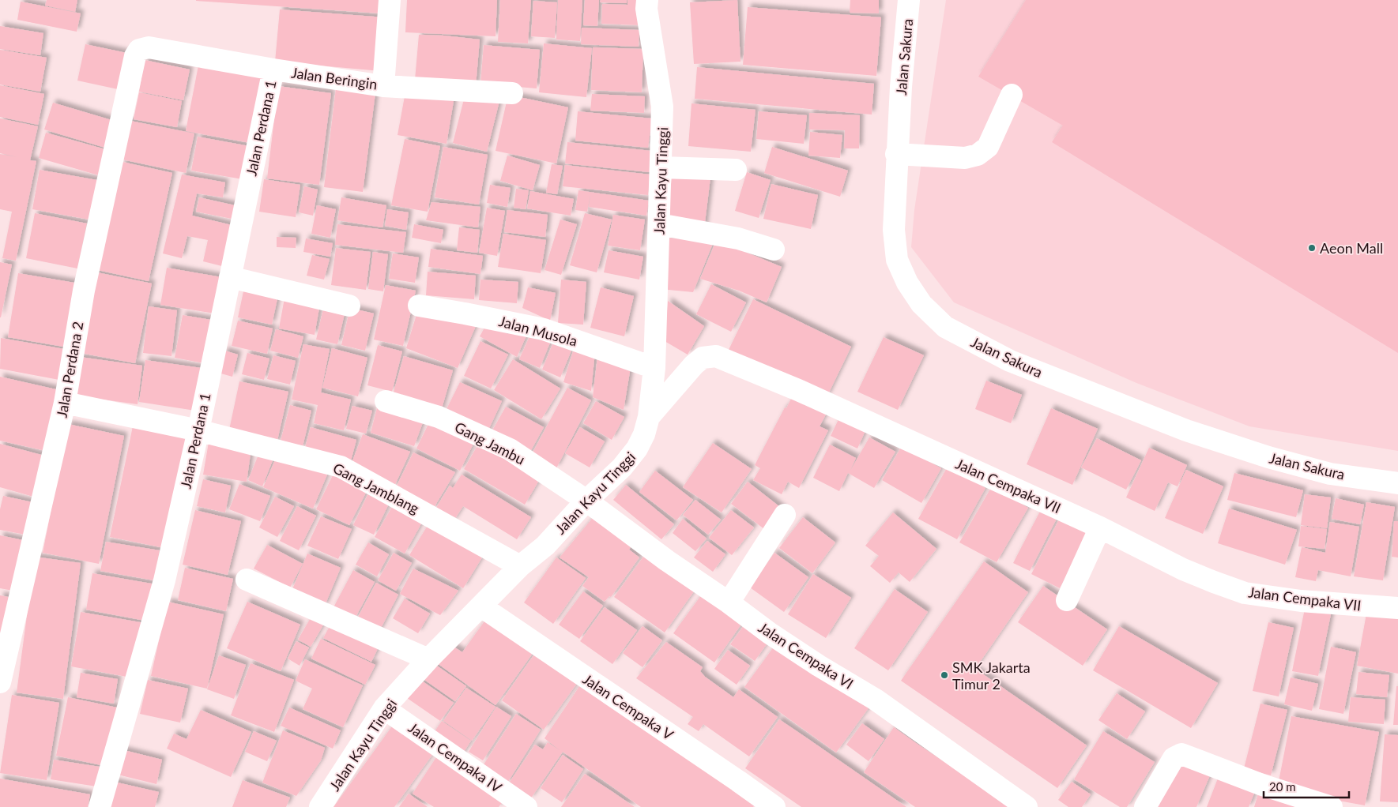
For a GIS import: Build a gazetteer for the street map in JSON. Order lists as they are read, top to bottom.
{
  "streets": {
    "street": [
      "Jalan Sakura",
      "Jalan Beringin",
      "Jalan Perdana 1",
      "Jalan Kayu Tinggi",
      "Jalan Musola",
      "Jalan Perdana 2",
      "Gang Jambu",
      "Jalan Cempaka VII",
      "Gang Jamblang",
      "Jalan Cempaka VI",
      "Jalan Cempaka V",
      "Jalan Cempaka IV"
    ]
  },
  "crossings": [
    ["Jalan Beringin", "Jalan Perdana 1"],
    ["Jalan Beringin", "Jalan Perdana 2"],
    ["Jalan Perdana 1", "Gang Jamblang"],
    ["Jalan Kayu Tinggi", "Jalan Musola"],
    ["Jalan Kayu Tinggi", "Gang Jambu"],
    ["Jalan Kayu Tinggi", "Jalan Cempaka VII"],
    ["Jalan Kayu Tinggi", "Gang Jamblang"],
    ["Jalan Kayu Tinggi", "Jalan Cempaka VI"],
    ["Jalan Kayu Tinggi", "Jalan Cempaka V"],
    ["Jalan Kayu Tinggi", "Jalan Cempaka IV"],
    ["Jalan Perdana 2", "Gang Jamblang"],
    ["Gang Jambu", "Jalan Cempaka VI"]
  ],
  "places": ["Aeon Mall", "SMK Jakarta Timur 2"],
  "scale_bar": "20 m"
}
